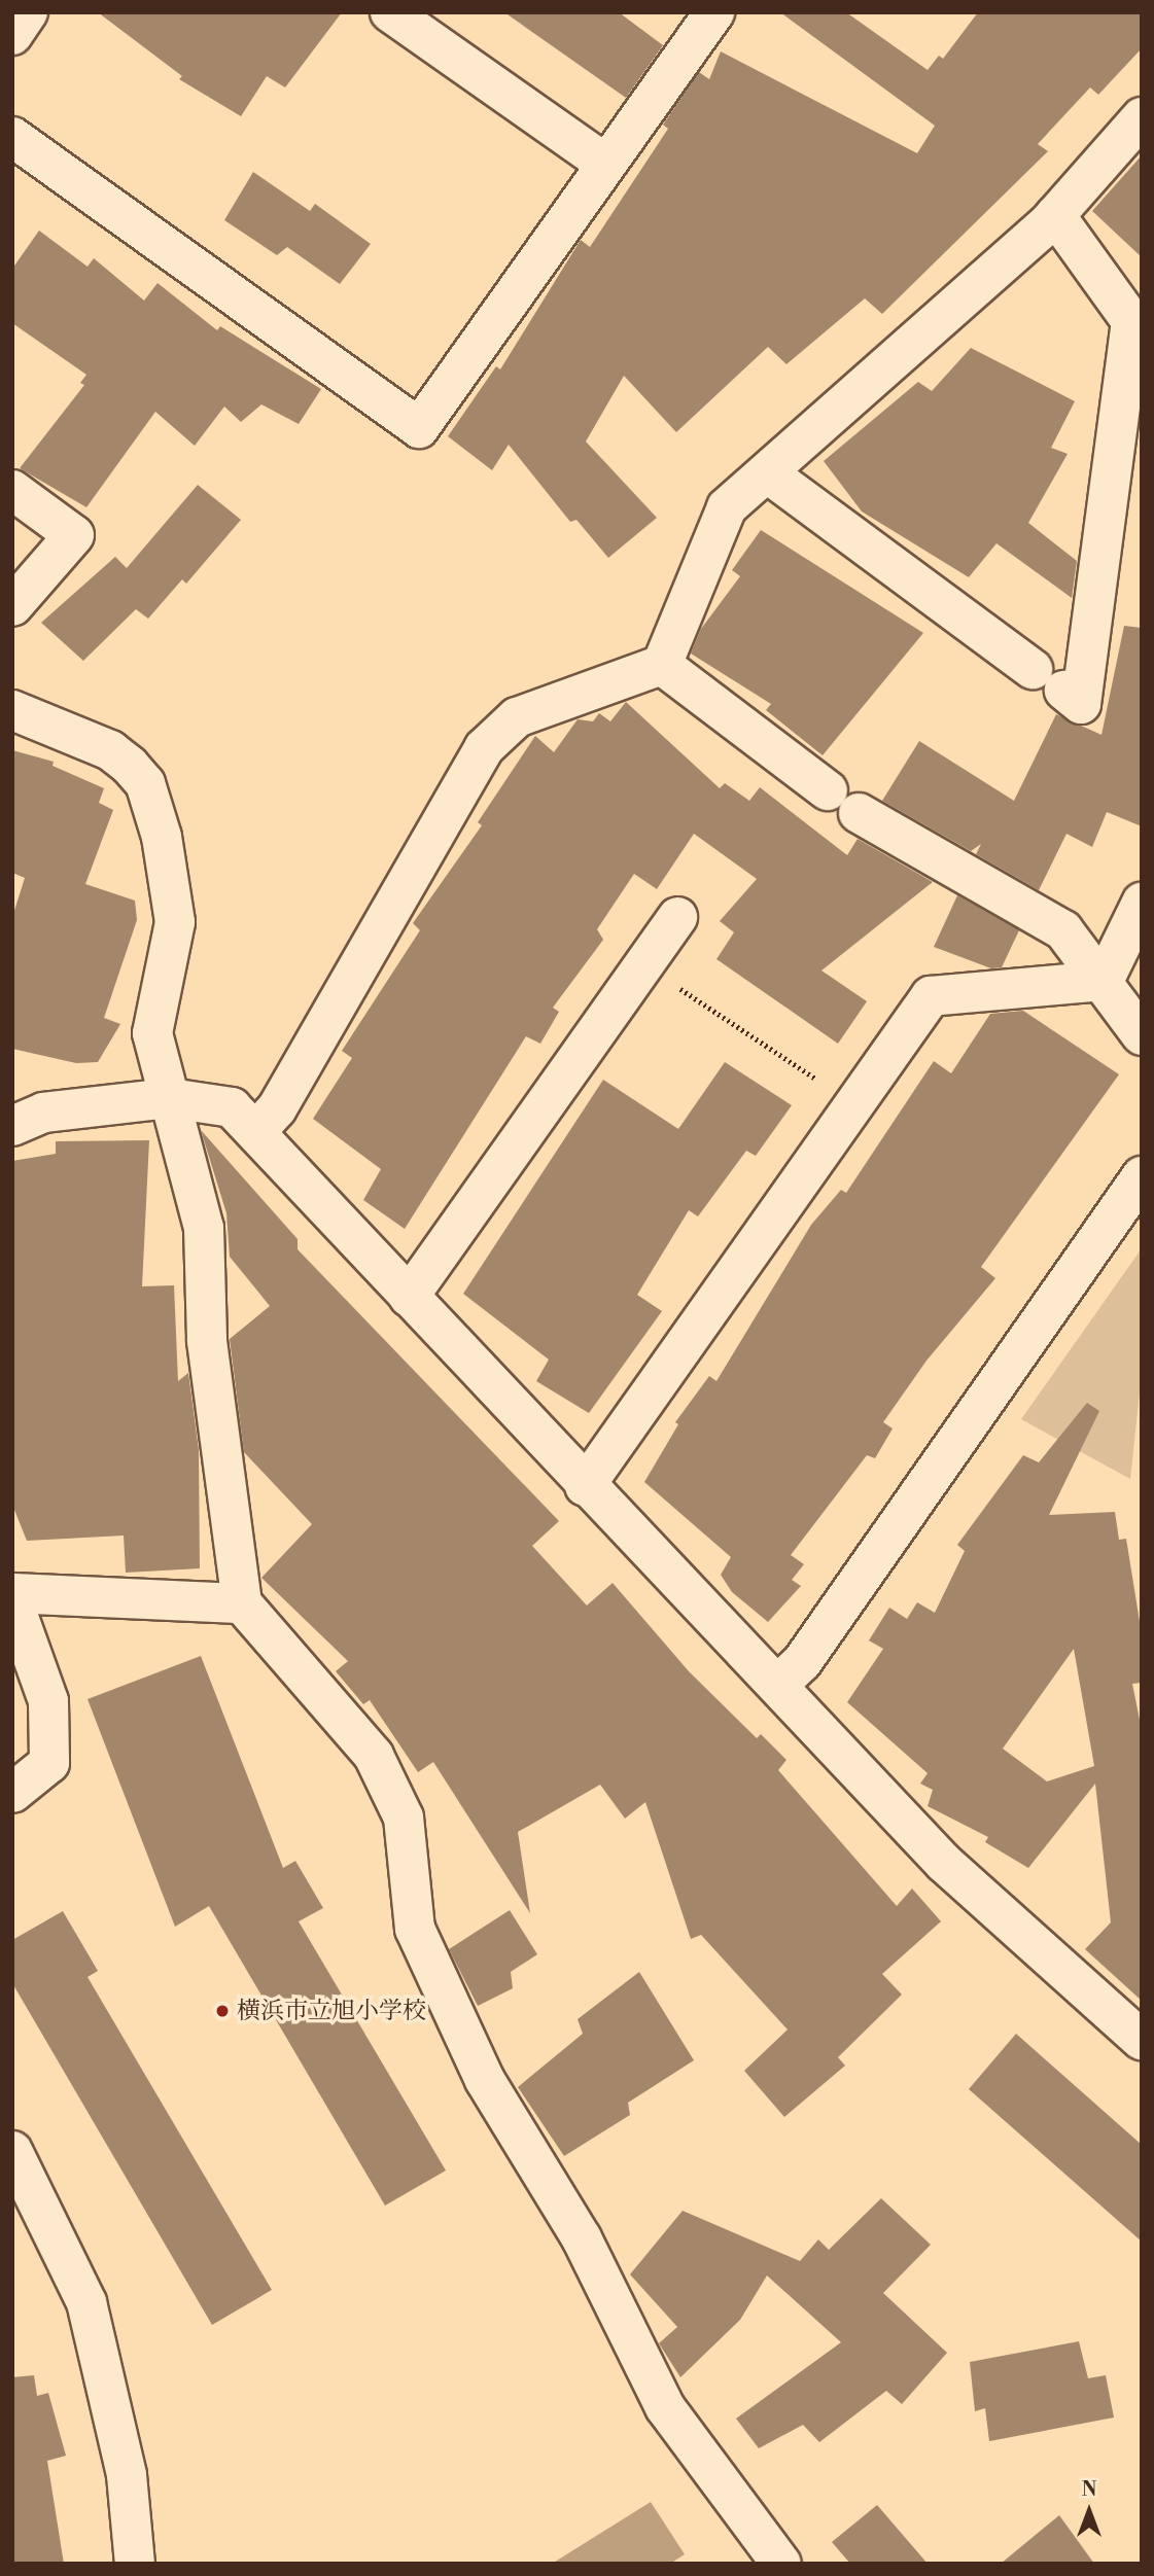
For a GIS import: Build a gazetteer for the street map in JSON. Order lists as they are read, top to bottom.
{
  "places": ["横浜市立旭小学校"],
  "north": "top"
}
